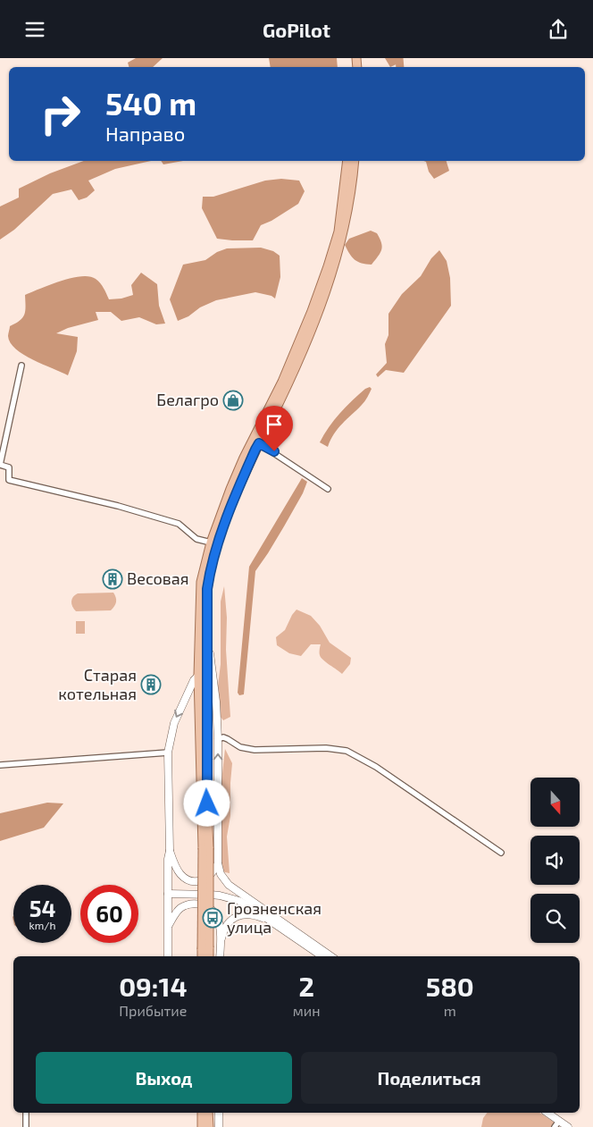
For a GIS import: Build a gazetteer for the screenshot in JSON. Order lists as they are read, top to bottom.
{
  "places": {
    "shop": ["Белагро"],
    "building": ["Весовая", "Старая котельная"],
    "bus stop": ["Грозненская улица"]
  },
  "north": "bottom",
  "page": {
    "header": "GoPilot",
    "turn": ["540 m", "Направо"],
    "speed": "54 km/h",
    "limit": "60",
    "eta": [
      "09:14",
      "Прибытие",
      "2",
      "мин",
      "580",
      "m"
    ],
    "buttons": ["Выход", "Поделиться"]
  }
}
